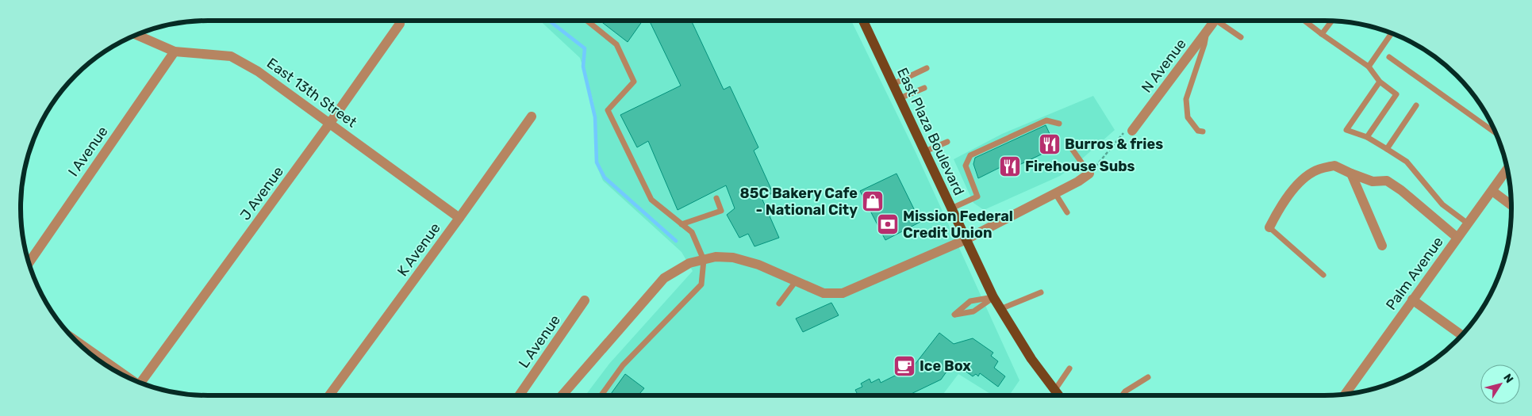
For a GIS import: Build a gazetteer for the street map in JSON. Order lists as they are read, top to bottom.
{
  "streets": {
    "main road": ["East Plaza Boulevard"],
    "street": [
      "N Avenue",
      "East 13th Street",
      "I Avenue",
      "J Avenue",
      "K Avenue",
      "Palm Avenue",
      "L Avenue"
    ]
  },
  "crossings": [
    ["East 13th Street", "I Avenue"],
    ["East 13th Street", "J Avenue"],
    ["East 13th Street", "K Avenue"]
  ],
  "places": {
    "restaurant": ["Burros & fries", "Firehouse Subs"],
    "shop": ["85C Bakery Cafe - National City"],
    "bank": ["Mission Federal Credit Union"],
    "cafe": ["Ice Box"]
  },
  "north": "top right"
}
